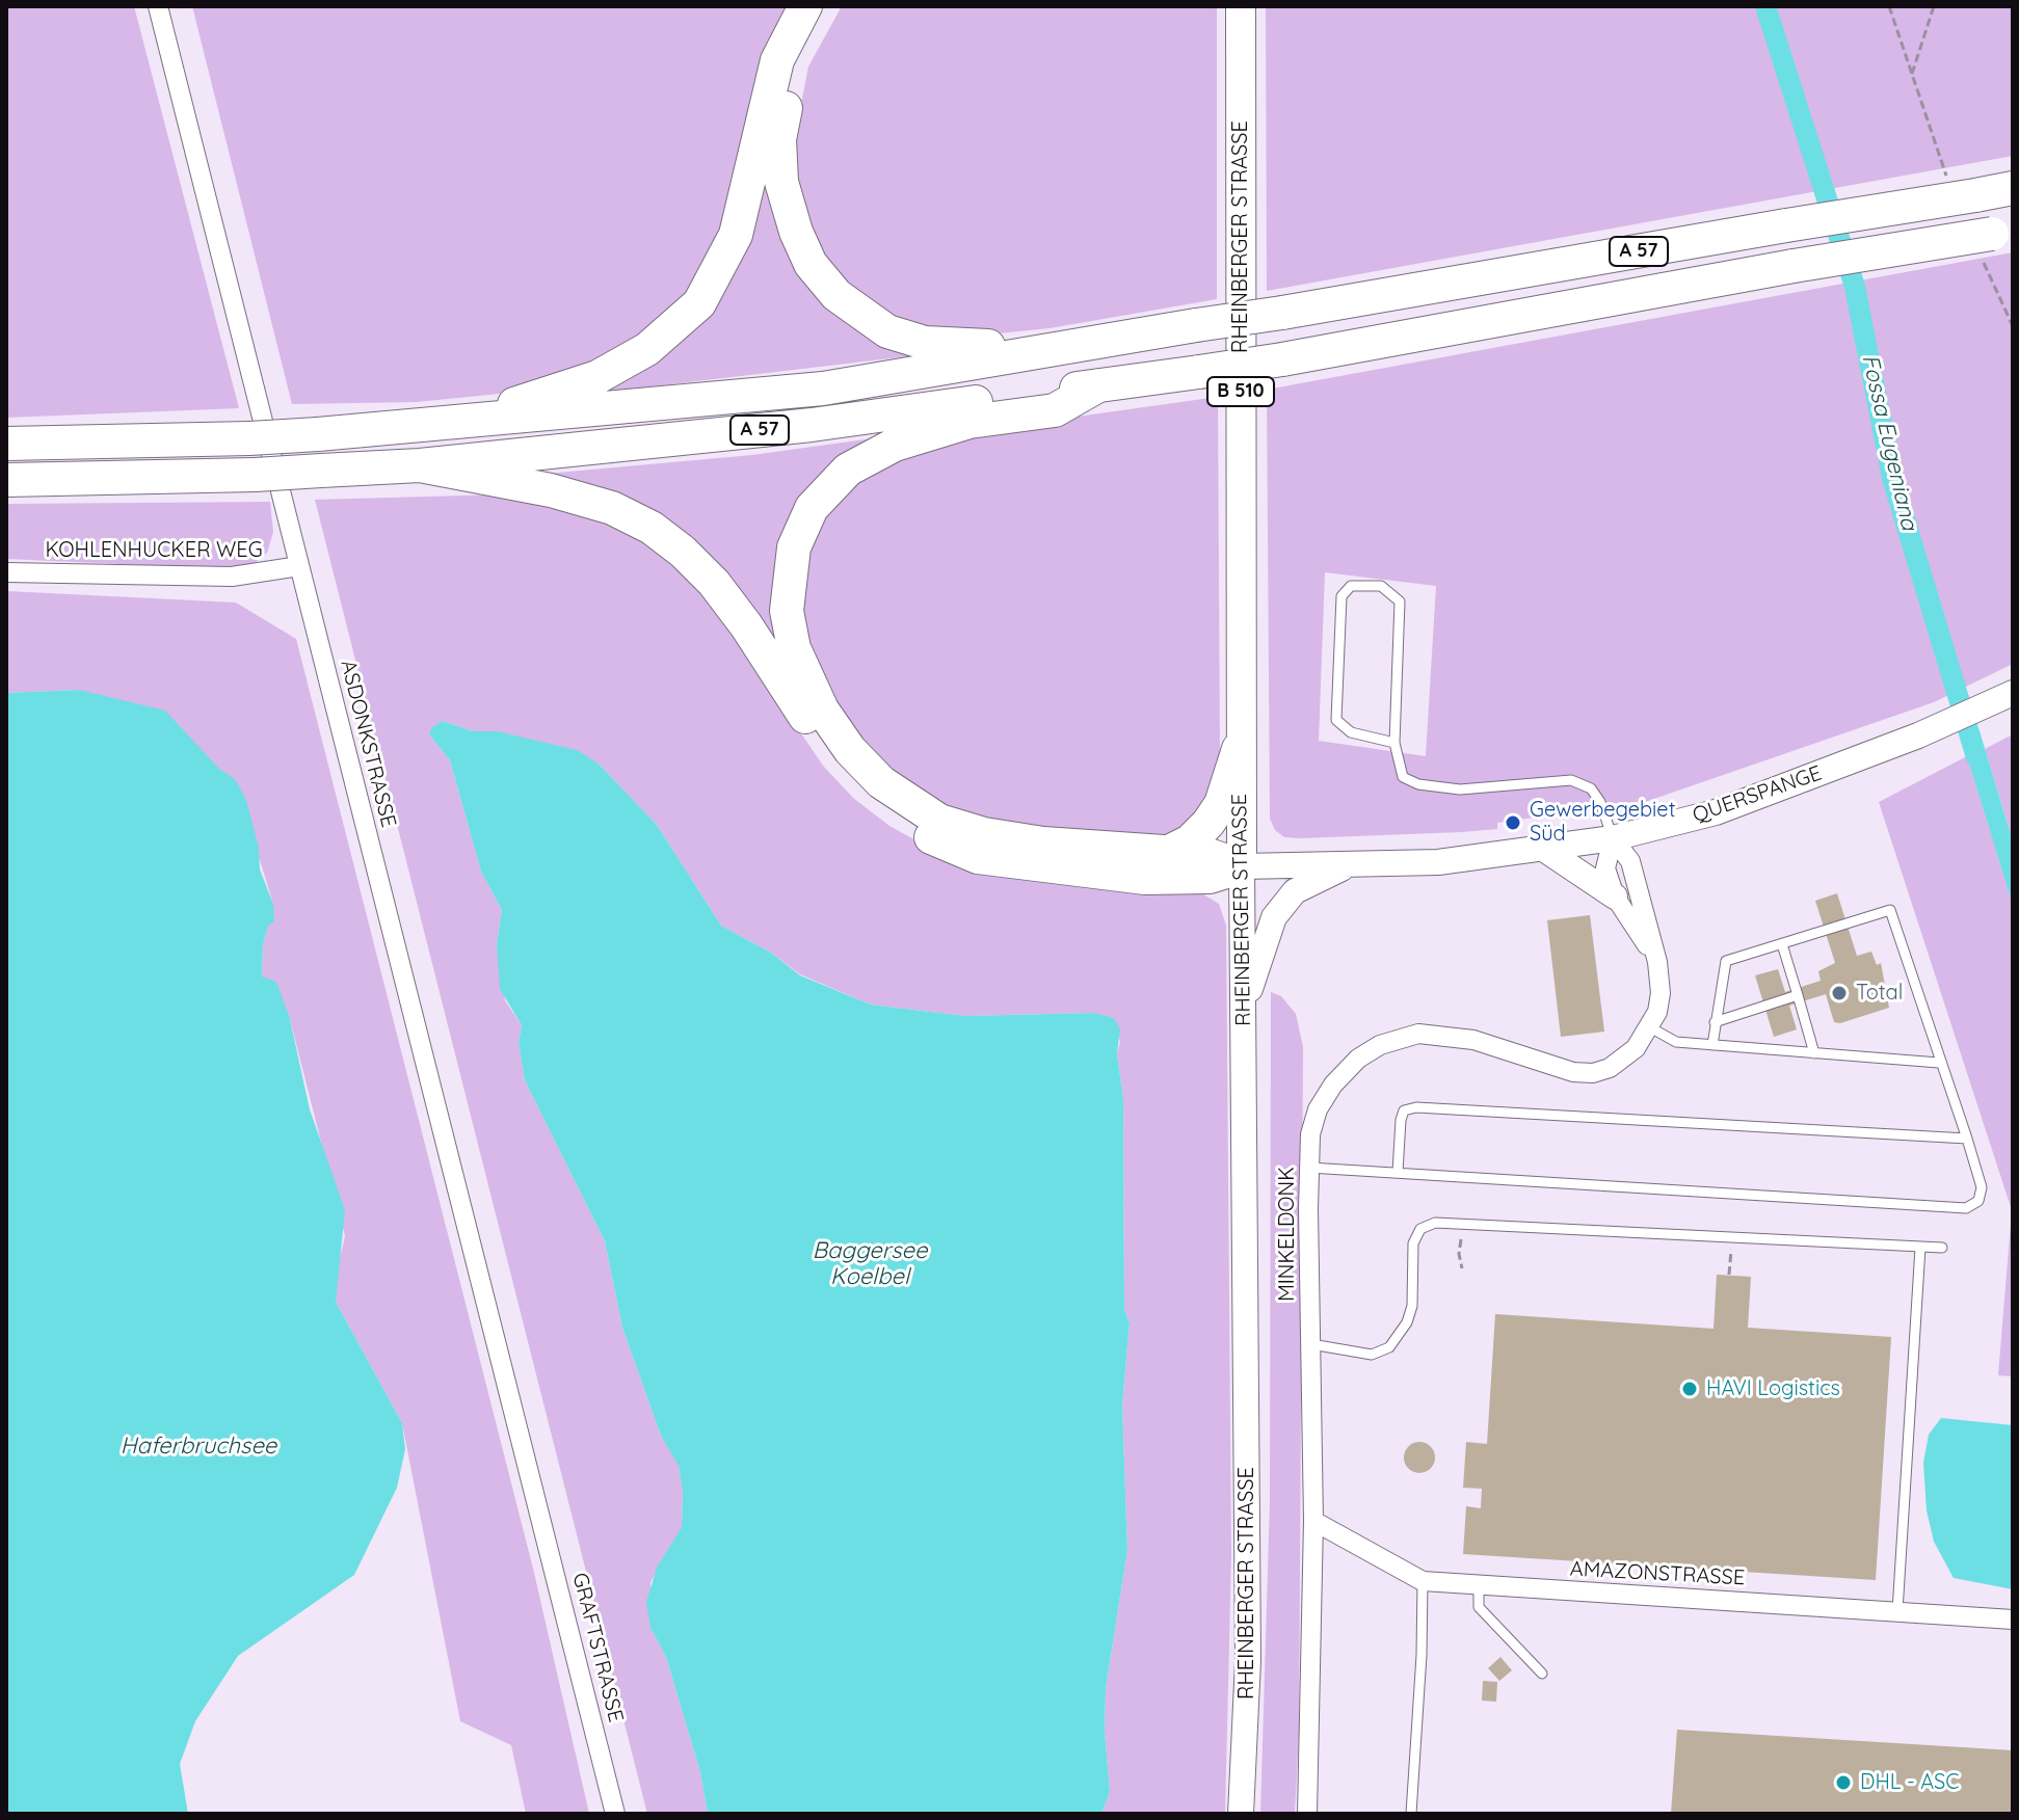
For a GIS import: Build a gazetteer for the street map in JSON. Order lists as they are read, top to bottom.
{
  "streets": {
    "highway": ["A 57"],
    "main road": ["RHEINBERGER STRASSE", "B 510", "QUERSPANGE"],
    "street": [
      "KOHLENHUCKER WEG",
      "ASDONKSTRASSE",
      "MINKELDONK",
      "AMAZONSTRASSE",
      "GRAFTSTRASSE"
    ]
  },
  "crossings": [
    ["RHEINBERGER STRASSE", "QUERSPANGE"],
    ["KOHLENHUCKER WEG", "ASDONKSTRASSE"],
    ["ASDONKSTRASSE", "GRAFTSTRASSE"],
    ["QUERSPANGE", "MINKELDONK"],
    ["MINKELDONK", "AMAZONSTRASSE"]
  ],
  "water": ["Fossa Eugeniana", "Baggersee Koelbel", "Haferbruchsee"],
  "places": [
    "Gewerbegebiet Süd",
    "Total",
    "HAVI Logistics",
    "DHL - ASC"
  ]
}
